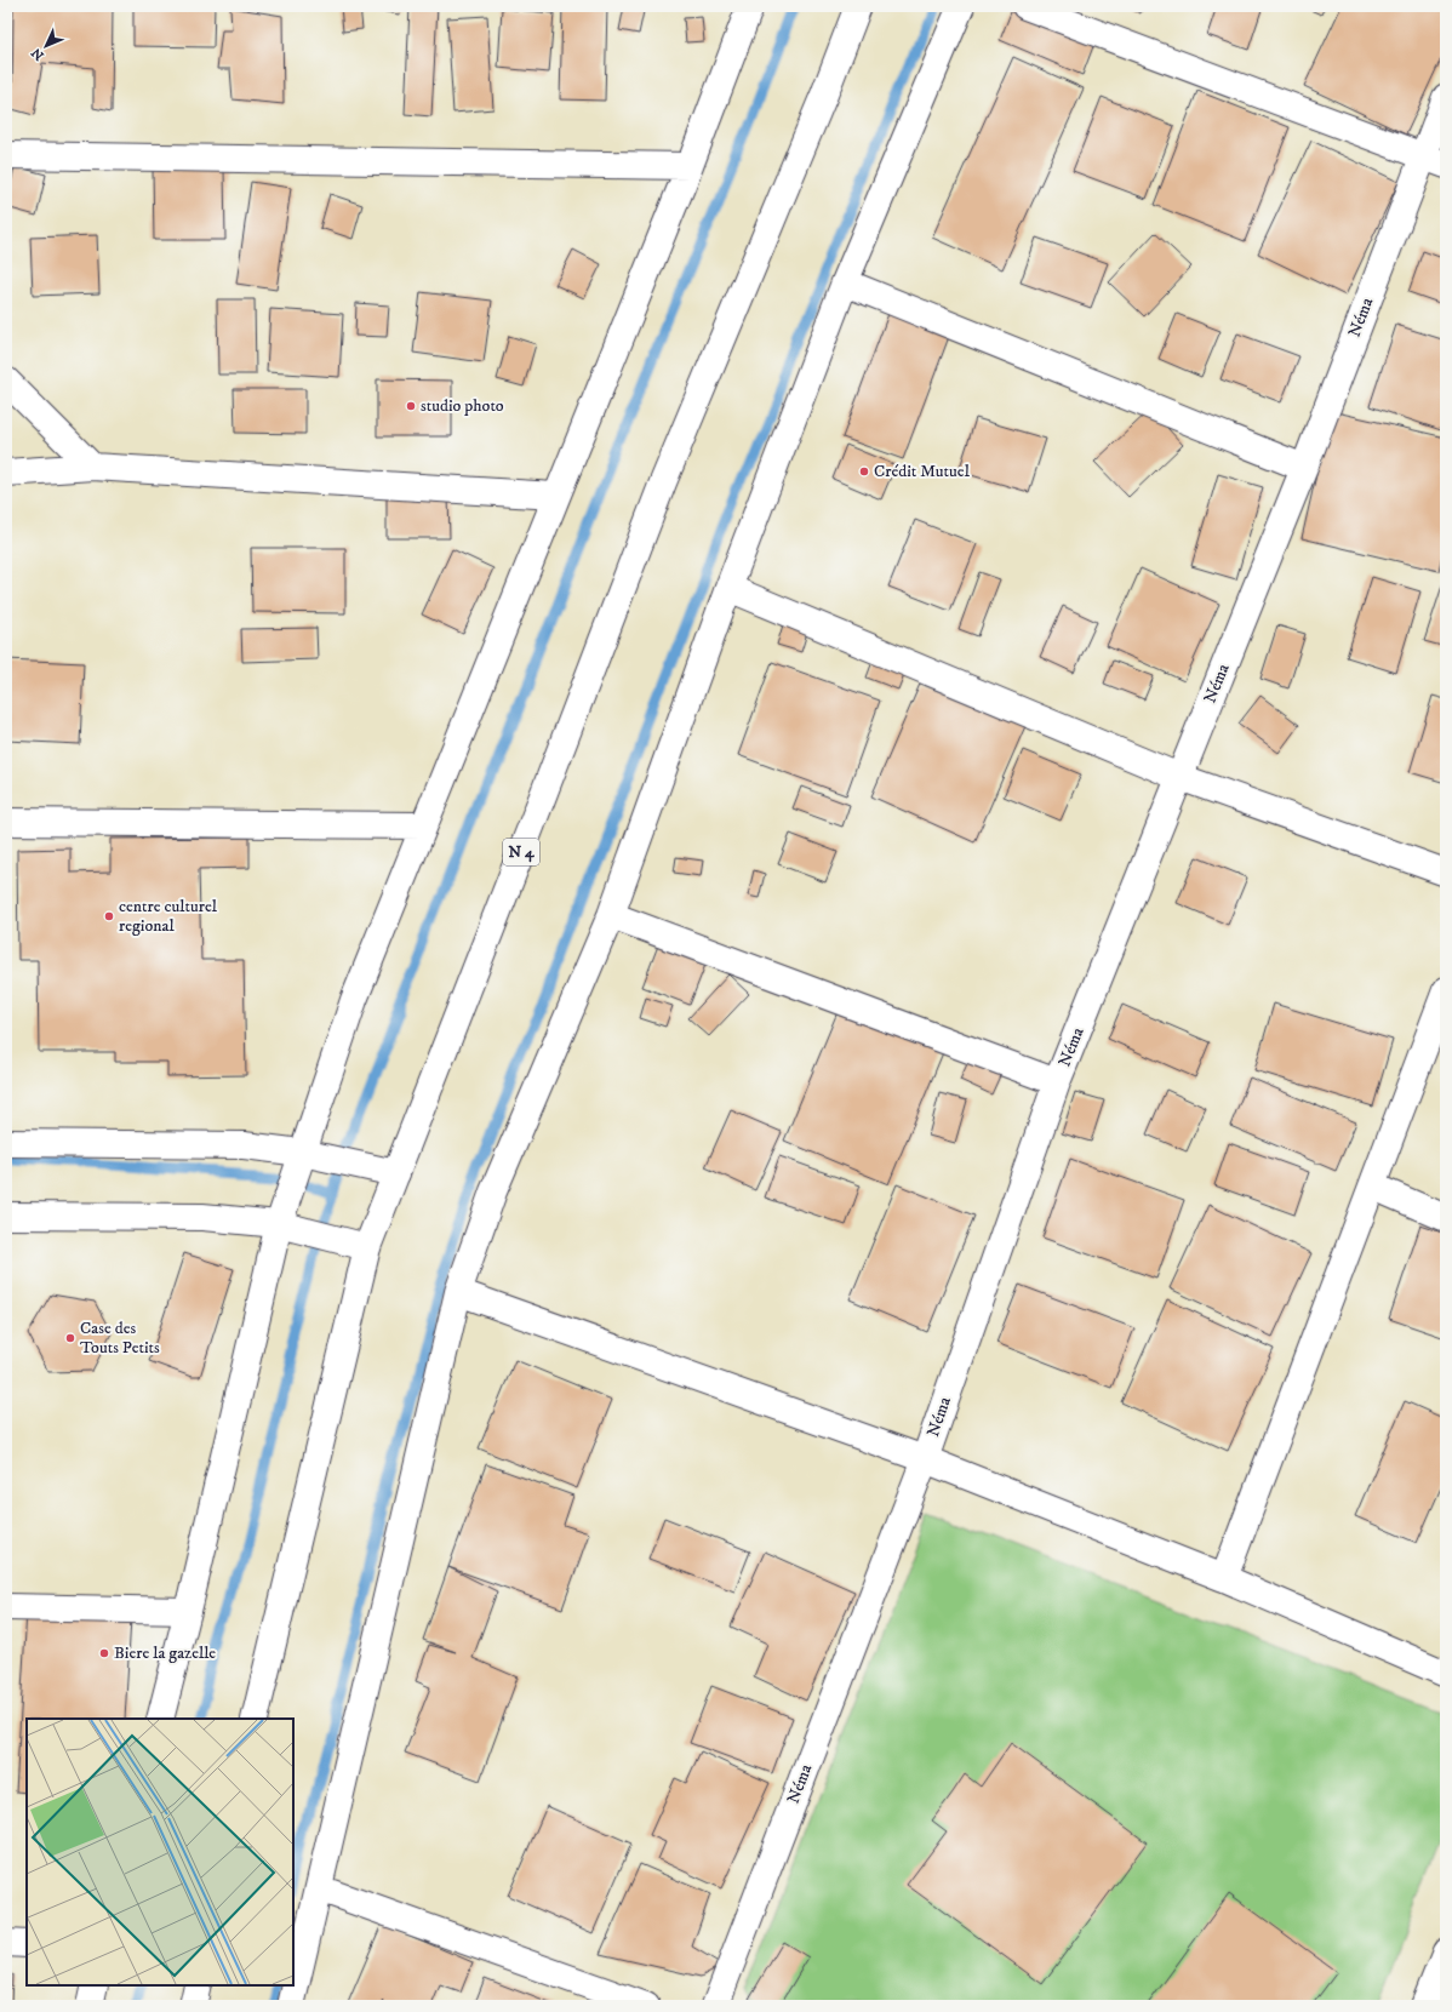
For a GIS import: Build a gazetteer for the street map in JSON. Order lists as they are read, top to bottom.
{
  "streets": {
    "main road": ["Néma", "N 4"]
  },
  "places": [
    "studio photo",
    "Crédit Mutuel",
    "centre culturel regional",
    "Case des Touts Petits",
    "Biere la gazelle"
  ],
  "north": "bottom left"
}
